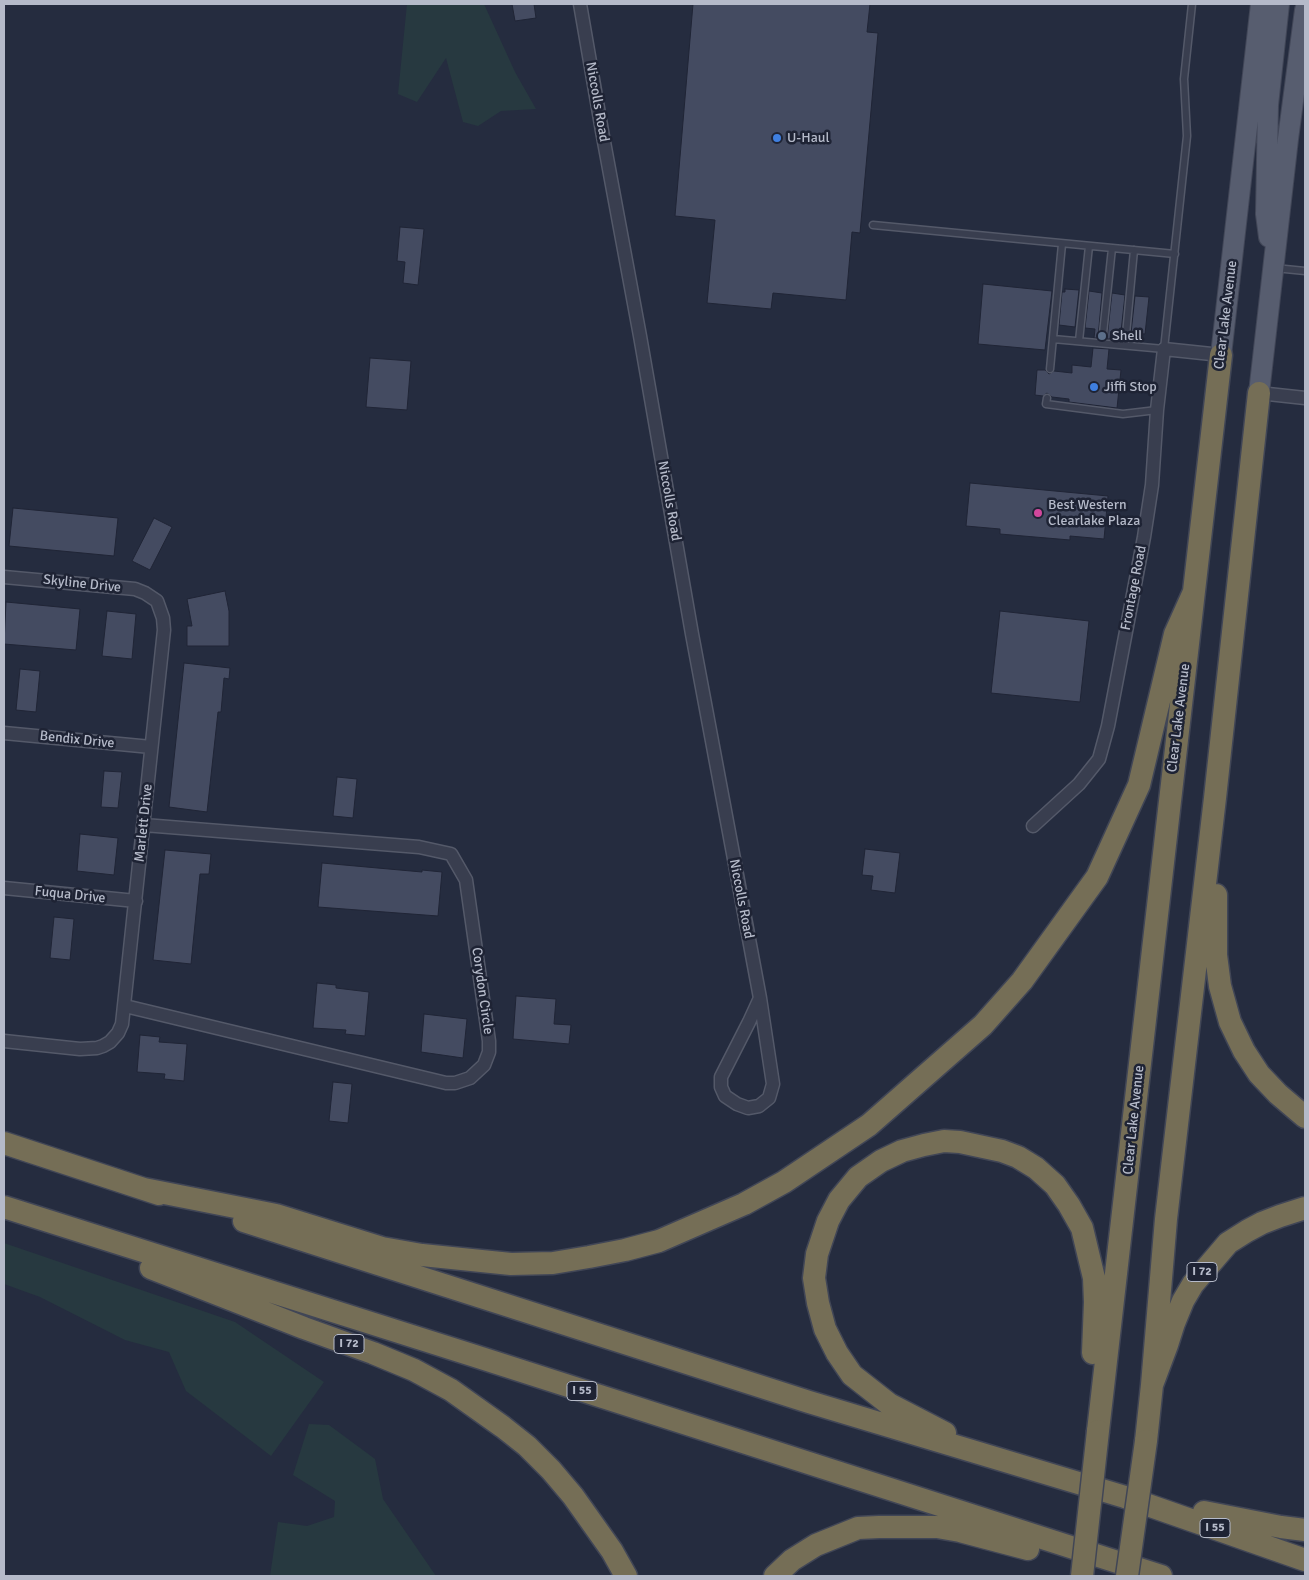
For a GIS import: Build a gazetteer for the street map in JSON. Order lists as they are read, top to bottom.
{
  "streets": {
    "highway": ["Clear Lake Avenue", "I 72", "I 55"],
    "street": [
      "Niccolls Road",
      "Skyline Drive",
      "Frontage Road",
      "Bendix Drive",
      "Marlett Drive",
      "Fuqua Drive",
      "Corydon Circle"
    ]
  },
  "crossings": [
    ["Skyline Drive", "Marlett Drive"],
    ["Bendix Drive", "Marlett Drive"],
    ["Marlett Drive", "Fuqua Drive"],
    ["Marlett Drive", "Corydon Circle"],
    ["I 72", "I 55"]
  ],
  "places": [
    "U-Haul",
    "Shell",
    "Jiffi Stop",
    "Best Western Clearlake Plaza"
  ]
}
